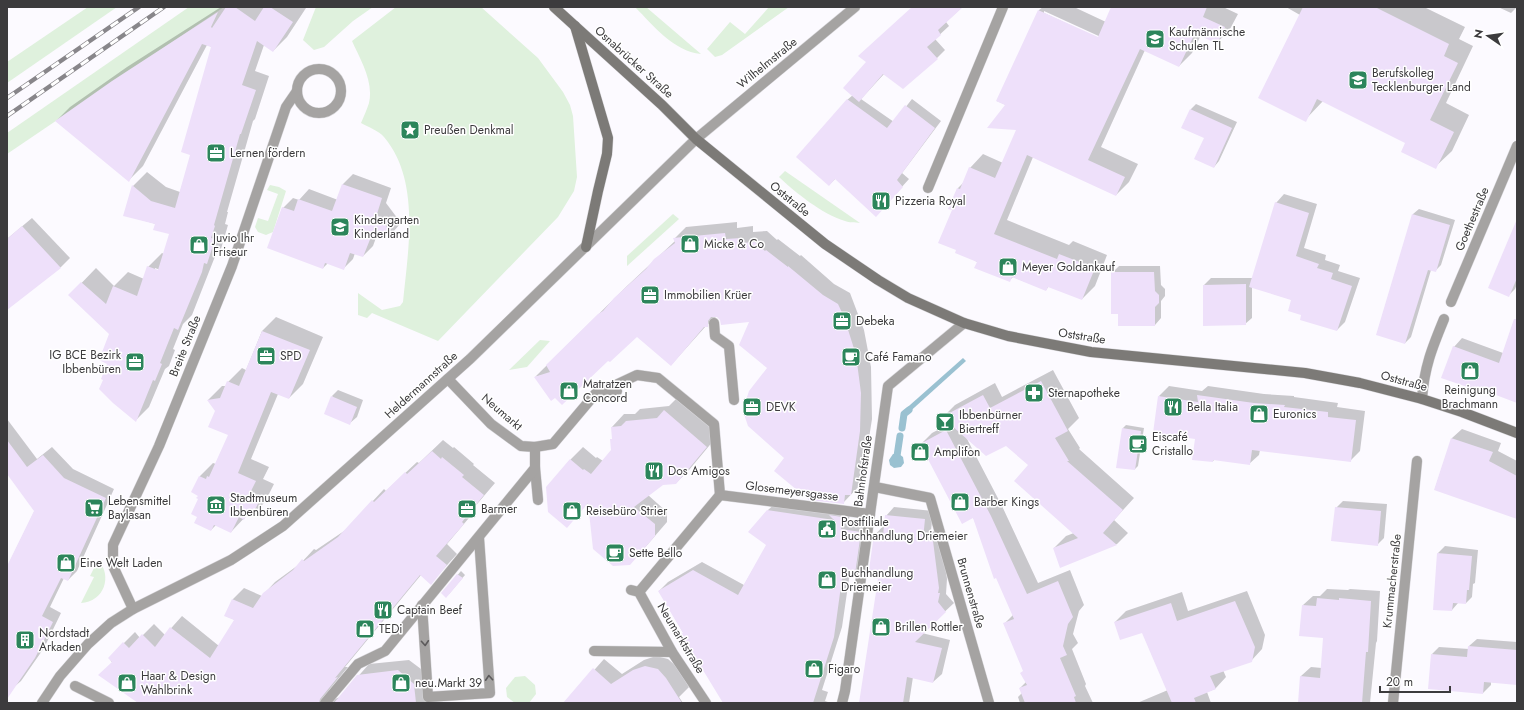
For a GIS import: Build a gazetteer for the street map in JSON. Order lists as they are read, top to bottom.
{
  "streets": {
    "main road": ["Osnabrücker Straße", "Oststraße"],
    "street": [
      "Wilhelmstraße",
      "Goethestraße",
      "Breite Straße",
      "Heldermannstraße",
      "Neumarkt",
      "Bahnhofstraße",
      "Glosemeyersgasse",
      "Krummacherstraße",
      "Brunnenstraße",
      "Neumarktstraße"
    ]
  },
  "crossings": [
    ["Osnabrücker Straße", "Wilhelmstraße"],
    ["Osnabrücker Straße", "Oststraße"],
    ["Osnabrücker Straße", "Heldermannstraße"],
    ["Wilhelmstraße", "Oststraße"],
    ["Wilhelmstraße", "Heldermannstraße"],
    ["Oststraße", "Heldermannstraße"],
    ["Oststraße", "Bahnhofstraße"],
    ["Breite Straße", "Heldermannstraße"],
    ["Heldermannstraße", "Neumarkt"],
    ["Bahnhofstraße", "Glosemeyersgasse"],
    ["Bahnhofstraße", "Brunnenstraße"],
    ["Glosemeyersgasse", "Neumarktstraße"]
  ],
  "places": {
    "school or university": ["Kaufmännische Schulen TL", "Berufskolleg Tecklenburger Land", "Kindergarten Kinderland"],
    "place": ["Preußen Denkmal"],
    "office": [
      "Lernen fördern",
      "Immobilien Krüer",
      "Debeka",
      "SPD",
      "IG BCE Bezirk Ibbenbüren",
      "DEVK",
      "Barmer"
    ],
    "restaurant": [
      "Pizzeria Royal",
      "Bella Italia",
      "Dos Amigos",
      "Captain Beef"
    ],
    "shop": [
      "Micke & Co",
      "Juvio Ihr Friseur",
      "Meyer Goldankauf",
      "Reinigung Brachmann",
      "Matratzen Concord",
      "Euronics",
      "Amplifon",
      "Barber Kings",
      "Reisebüro Strier",
      "Eine Welt Laden",
      "Buchhandlung Driemeier",
      "Brillen Rottler",
      "TEDi",
      "Figaro",
      "Haar & Design Wahlbrink",
      "neu.Markt 39"
    ],
    "cafe": ["Café Famano", "Eiscafé Cristallo", "Sette Bello"],
    "pharmacy": ["Sternapotheke"],
    "bar": ["Ibbenbürner Biertreff"],
    "museum": ["Stadtmuseum Ibbenbüren"],
    "supermarket": ["Lebensmittel Baylasan"],
    "public building": ["Postfiliale Buchhandlung Driemeier"],
    "building": ["Nordstadt Arkaden"]
  },
  "scale_bar": "20 m",
  "north": "left"
}
